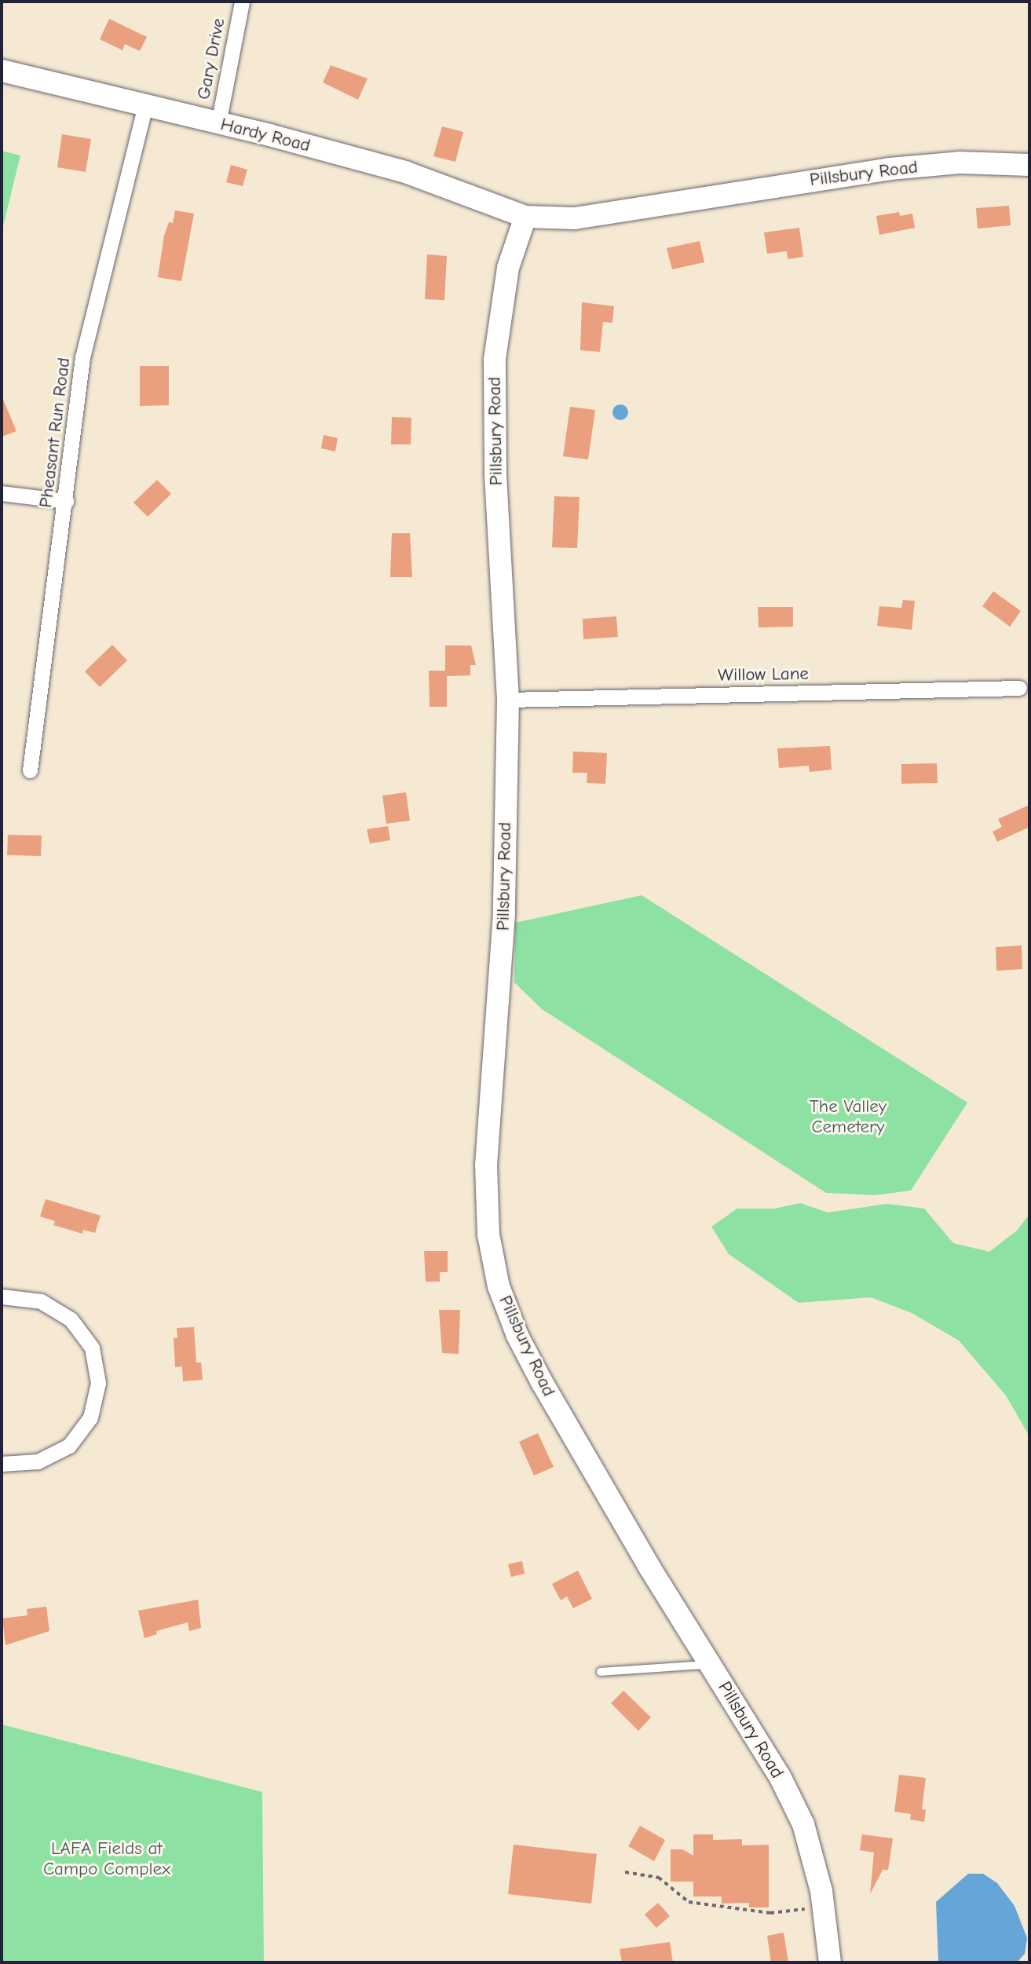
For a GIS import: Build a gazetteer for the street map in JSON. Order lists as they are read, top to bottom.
{
  "streets": {
    "street": [
      "Gary Drive",
      "Hardy Road",
      "Pillsbury Road",
      "Pheasant Run Road",
      "Willow Lane"
    ]
  },
  "crossings": [
    ["Gary Drive", "Hardy Road"],
    ["Hardy Road", "Pillsbury Road"],
    ["Hardy Road", "Pheasant Run Road"],
    ["Pillsbury Road", "Willow Lane"]
  ],
  "parks": ["The Valley Cemetery", "LAFA Fields at Campo Complex"]
}
